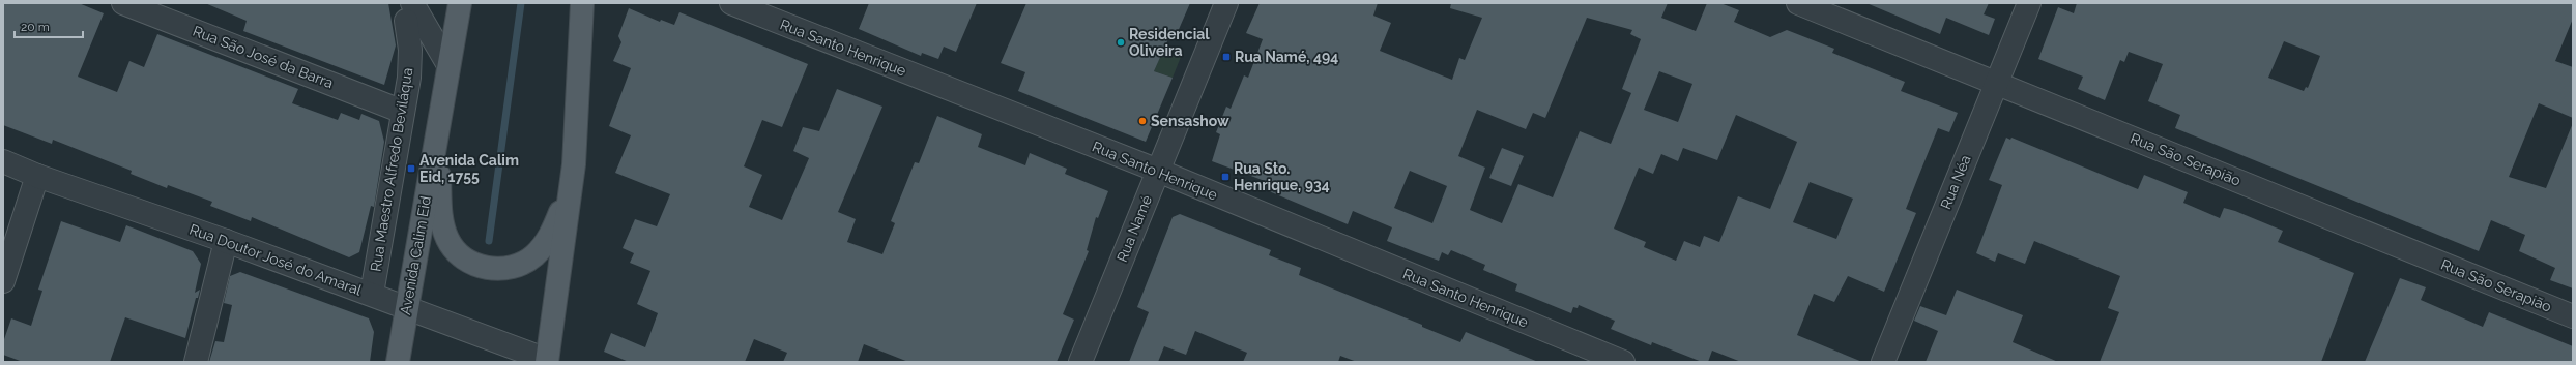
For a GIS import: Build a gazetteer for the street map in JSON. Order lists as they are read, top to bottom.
{
  "streets": {
    "main road": ["Avenida Calim Eid"],
    "street": [
      "Rua Santo Henrique",
      "Rua São José da Barra",
      "Rua São Serapião",
      "Rua Maestro Alfredo Beviláqua",
      "Rua Néa",
      "Rua Namé",
      "Rua Doutor José do Amaral"
    ]
  },
  "crossings": [
    ["Rua Santo Henrique", "Rua Namé"],
    ["Rua São José da Barra", "Rua Maestro Alfredo Beviláqua"],
    ["Rua São Serapião", "Rua Néa"],
    ["Rua Maestro Alfredo Beviláqua", "Avenida Calim Eid"],
    ["Rua Maestro Alfredo Beviláqua", "Rua Doutor José do Amaral"],
    ["Avenida Calim Eid", "Rua Doutor José do Amaral"]
  ],
  "places": {
    "other": ["Residencial Oliveira", "Sensashow"],
    "transit": ["Rua Namé, 494", "Avenida Calim Eid, 1755", "Rua Sto. Henrique, 934"]
  },
  "scale_bar": "20 m"
}
